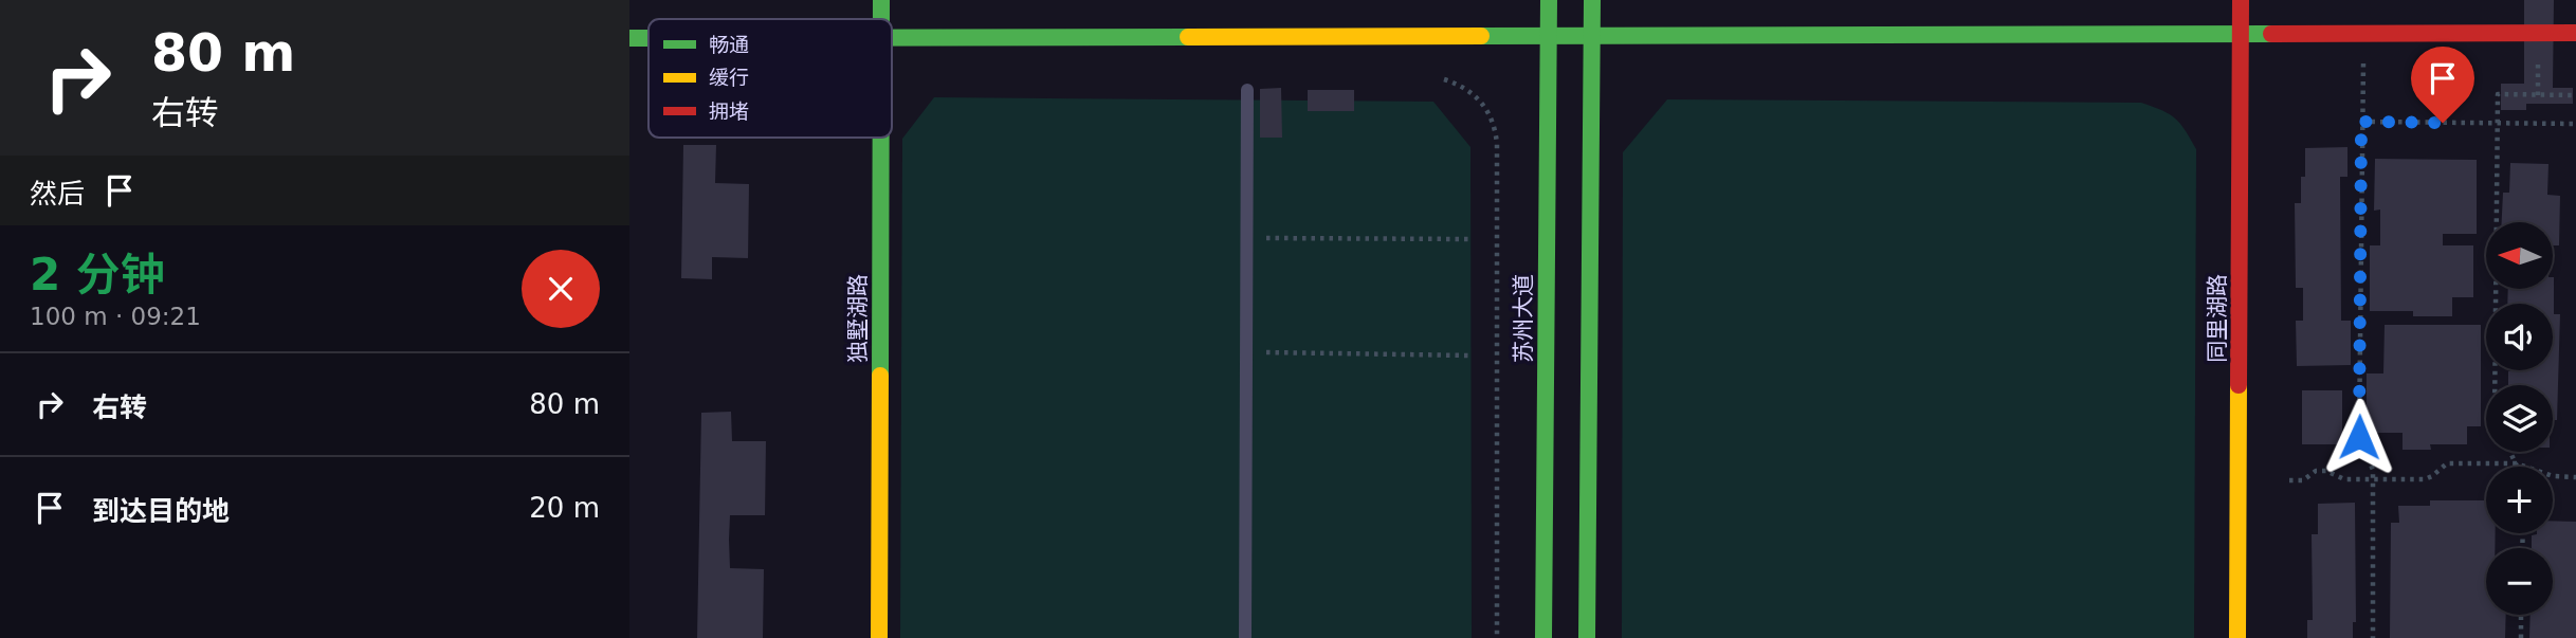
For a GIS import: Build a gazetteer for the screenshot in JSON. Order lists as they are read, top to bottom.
{
  "streets": {
    "street": ["独墅湖路", "苏州大道", "同里湖路"]
  },
  "legend": ["畅通", "缓行", "拥堵"],
  "north": "left",
  "page": {
    "turn": ["80 m", "右转"],
    "then": "然后",
    "map_buttons": ["+", "−"],
    "heading": ["2 分钟", "100 m · 09:21"],
    "list": [
      {
        "name": "右转",
        "value": "80 m"
      },
      {
        "name": "到达目的地",
        "value": "20 m"
      }
    ]
  }
}
